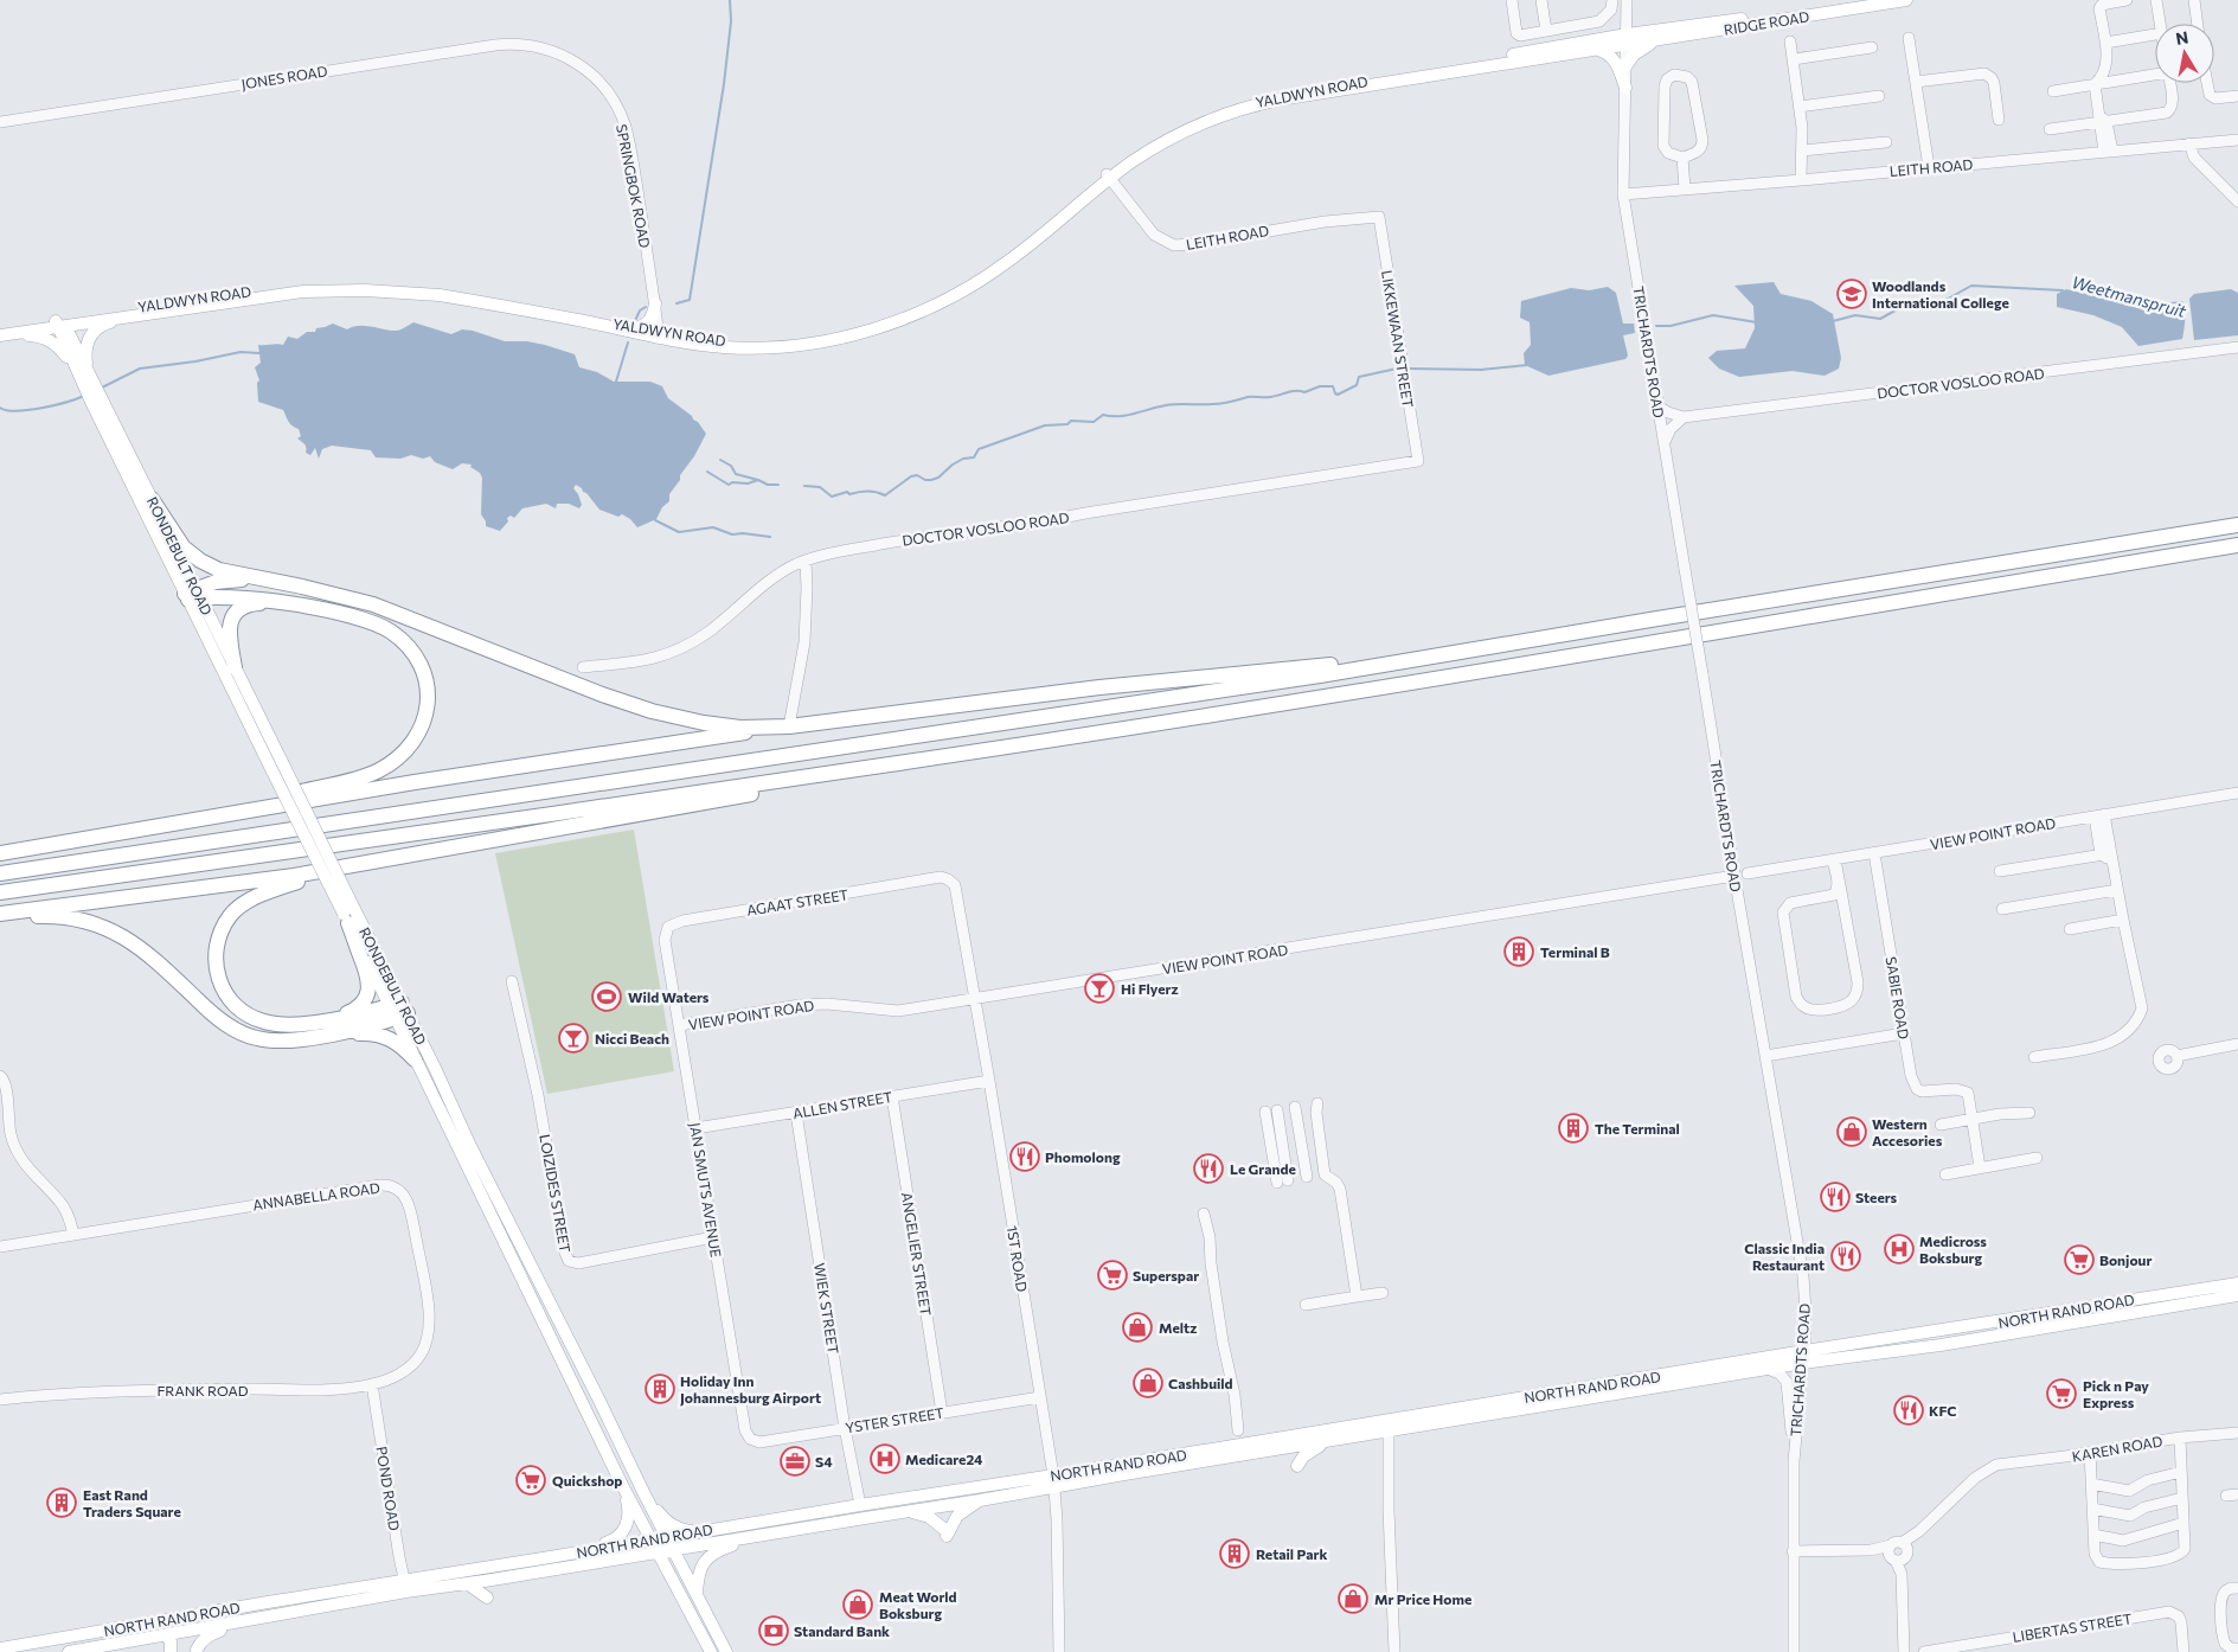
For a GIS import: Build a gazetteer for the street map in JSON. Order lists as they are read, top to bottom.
{
  "streets": {
    "main road": [
      "RIDGE ROAD",
      "YALDWYN ROAD",
      "RONDEBULT ROAD",
      "NORTH RAND ROAD"
    ],
    "street": [
      "JONES ROAD",
      "LEITH ROAD",
      "SPRINGBOK ROAD",
      "LIKKEWAAN STREET",
      "TRICHARDTS ROAD",
      "DOCTOR VOSLOO ROAD",
      "VIEW POINT ROAD",
      "AGAAT STREET",
      "SABIE ROAD",
      "ALLEN STREET",
      "JAN SMUTS AVENUE",
      "LOIZIDES STREET",
      "ANNABELLA ROAD",
      "ANGELIER STREET",
      "1ST ROAD",
      "WIEK STREET",
      "FRANK ROAD",
      "YSTER STREET",
      "KAREN ROAD",
      "POND ROAD",
      "LIBERTAS STREET"
    ]
  },
  "crossings": [
    ["RIDGE ROAD", "YALDWYN ROAD"],
    ["RIDGE ROAD", "TRICHARDTS ROAD"],
    ["JONES ROAD", "SPRINGBOK ROAD"],
    ["YALDWYN ROAD", "LEITH ROAD"],
    ["YALDWYN ROAD", "SPRINGBOK ROAD"],
    ["YALDWYN ROAD", "TRICHARDTS ROAD"],
    ["YALDWYN ROAD", "RONDEBULT ROAD"],
    ["LEITH ROAD", "LIKKEWAAN STREET"],
    ["LEITH ROAD", "TRICHARDTS ROAD"],
    ["LIKKEWAAN STREET", "DOCTOR VOSLOO ROAD"],
    ["TRICHARDTS ROAD", "VIEW POINT ROAD"],
    ["TRICHARDTS ROAD", "NORTH RAND ROAD"],
    ["RONDEBULT ROAD", "NORTH RAND ROAD"],
    ["VIEW POINT ROAD", "SABIE ROAD"],
    ["VIEW POINT ROAD", "JAN SMUTS AVENUE"],
    ["VIEW POINT ROAD", "1ST ROAD"],
    ["AGAAT STREET", "JAN SMUTS AVENUE"],
    ["AGAAT STREET", "1ST ROAD"],
    ["ALLEN STREET", "JAN SMUTS AVENUE"],
    ["ALLEN STREET", "ANGELIER STREET"],
    ["ALLEN STREET", "1ST ROAD"],
    ["ALLEN STREET", "WIEK STREET"],
    ["JAN SMUTS AVENUE", "LOIZIDES STREET"],
    ["JAN SMUTS AVENUE", "YSTER STREET"],
    ["ANNABELLA ROAD", "FRANK ROAD"],
    ["ANGELIER STREET", "YSTER STREET"],
    ["1ST ROAD", "NORTH RAND ROAD"],
    ["1ST ROAD", "YSTER STREET"],
    ["WIEK STREET", "NORTH RAND ROAD"],
    ["WIEK STREET", "YSTER STREET"],
    ["NORTH RAND ROAD", "POND ROAD"],
    ["FRANK ROAD", "POND ROAD"]
  ],
  "water": ["Weetmanspruit"],
  "places": {
    "school or university": ["Woodlands International College"],
    "building": [
      "Terminal B",
      "The Terminal",
      "Holiday Inn Johannesburg Airport",
      "East Rand Traders Square",
      "Retail Park"
    ],
    "bar": ["Hi Flyerz", "Nicci Beach"],
    "sports": ["Wild Waters"],
    "shop": [
      "Western Accesories",
      "Meltz",
      "Cashbuild",
      "Mr Price Home",
      "Meat World Boksburg"
    ],
    "restaurant": [
      "Phomolong",
      "Le Grande",
      "Steers",
      "Classic India Restaurant",
      "KFC"
    ],
    "hospital": ["Medicross Boksburg", "Medicare24"],
    "supermarket": [
      "Bonjour",
      "Superspar",
      "Pick n Pay Express",
      "Quickshop"
    ],
    "office": ["S4"],
    "bank": ["Standard Bank"]
  },
  "north": "top"
}
